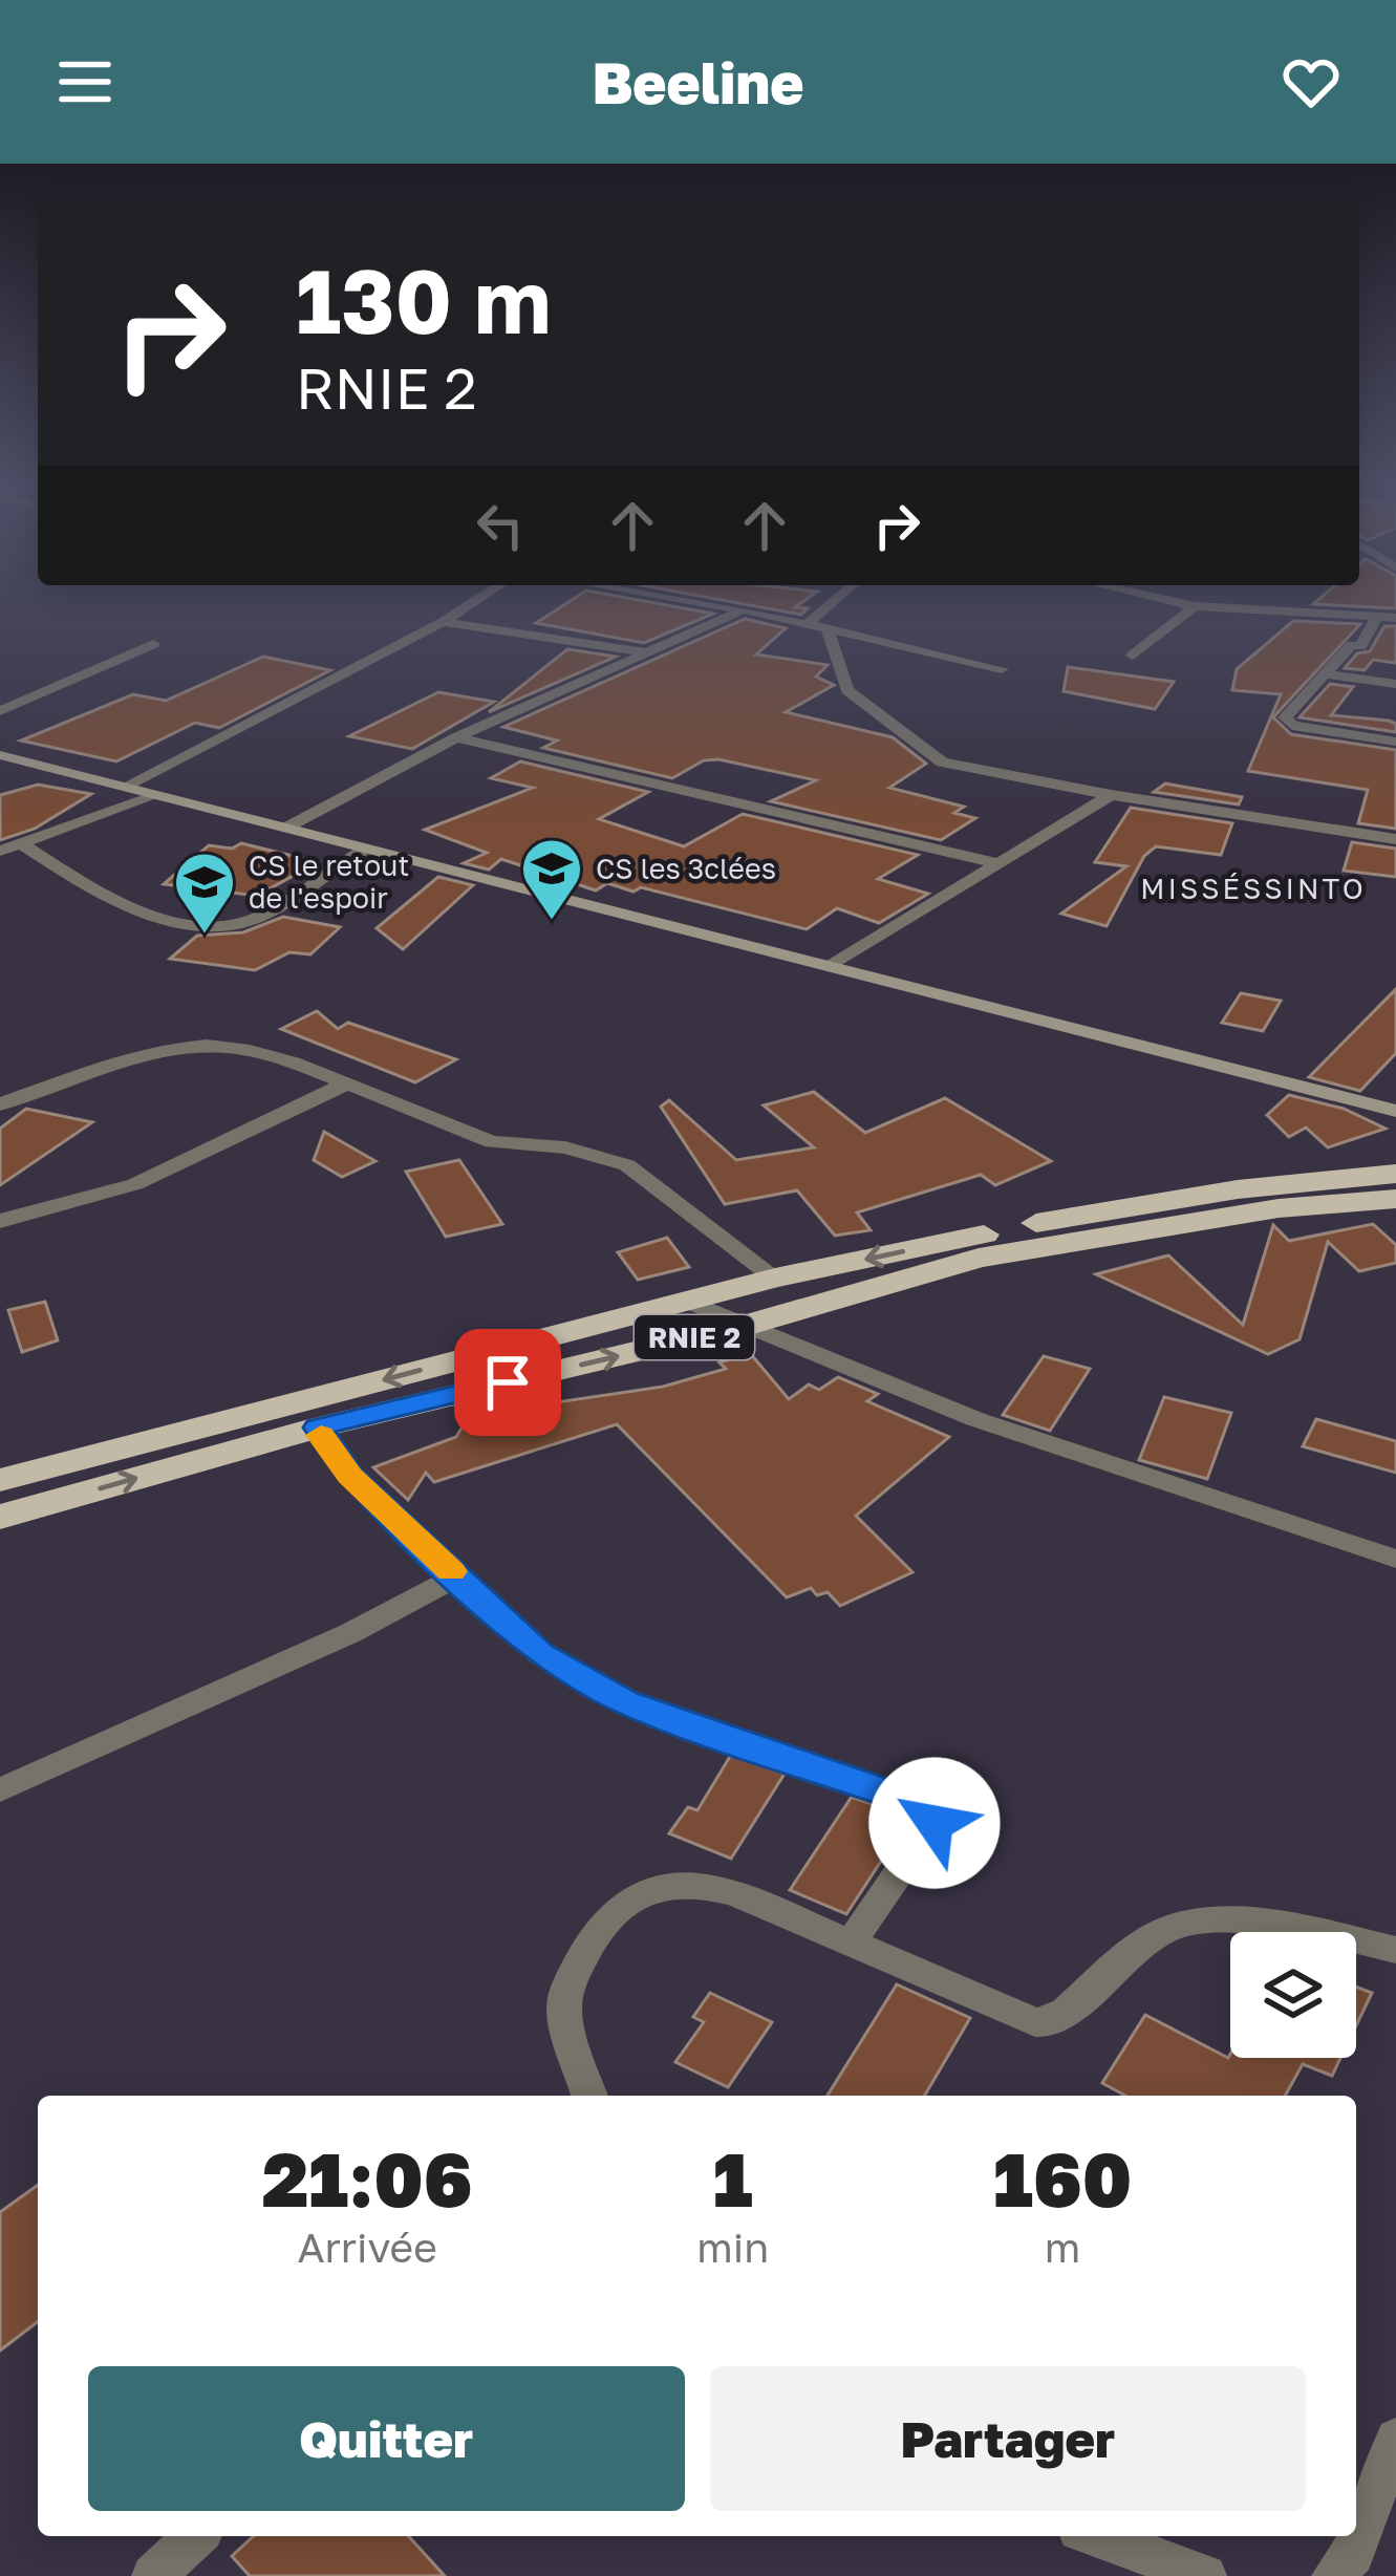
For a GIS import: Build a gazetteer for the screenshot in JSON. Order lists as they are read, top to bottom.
{
  "streets": {
    "highway": ["RNIE 2"]
  },
  "districts": ["MISSÉSSINTO"],
  "places": {
    "school or university": ["CS les 3clées", "CS le retout de l'espoir"]
  },
  "page": {
    "header": "Beeline",
    "turn": ["130 m", "RNIE 2"],
    "eta": [
      "21:06",
      "Arrivée",
      "1",
      "min",
      "160",
      "m"
    ],
    "buttons": ["Quitter", "Partager"]
  }
}
